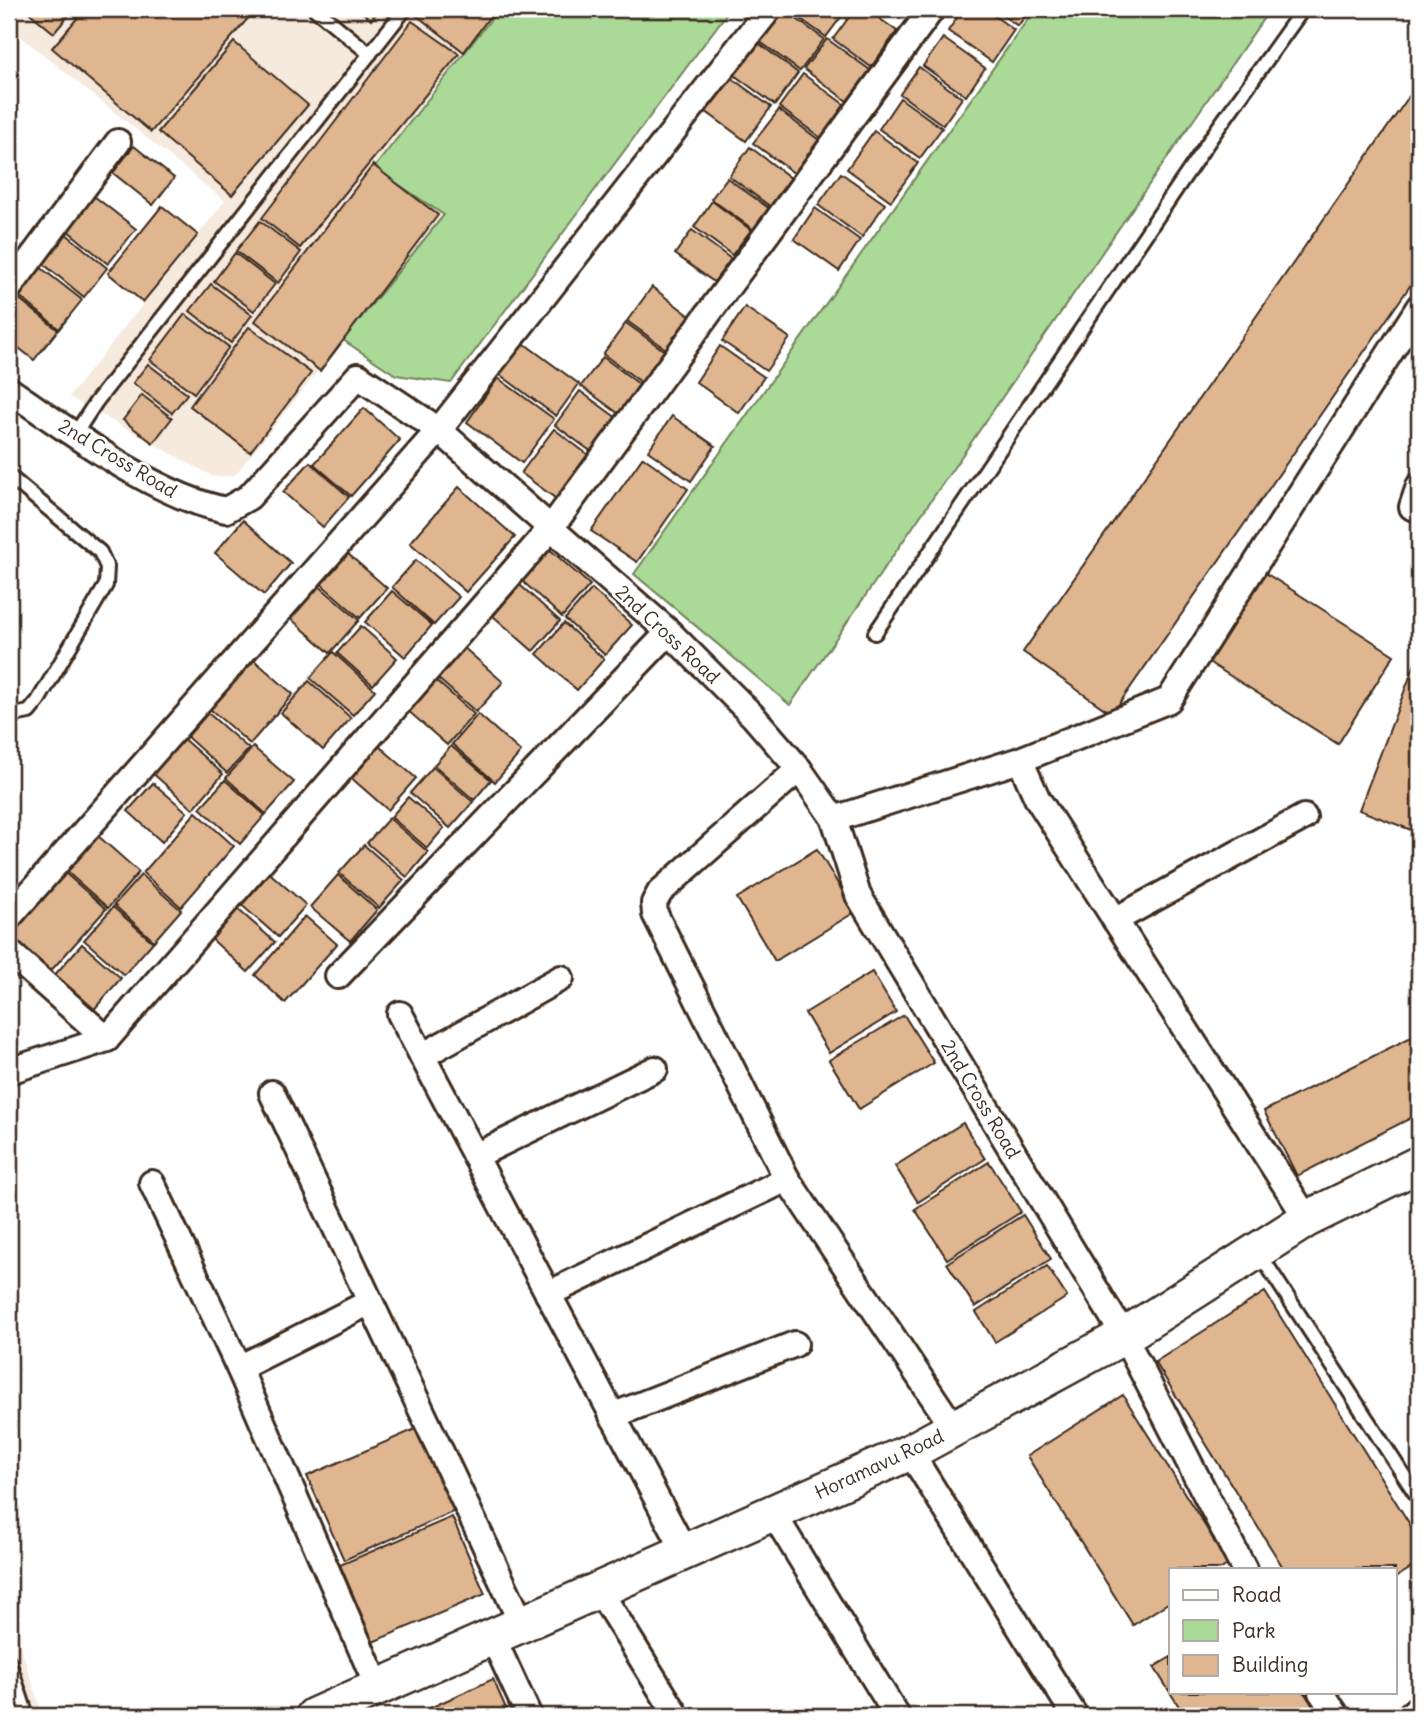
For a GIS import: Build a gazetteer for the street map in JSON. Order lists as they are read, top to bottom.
{
  "streets": {
    "street": ["2nd Cross Road", "Horamavu Road"]
  },
  "crossings": [
    ["2nd Cross Road", "Horamavu Road"]
  ],
  "legend": ["Road", "Park", "Building"]
}
